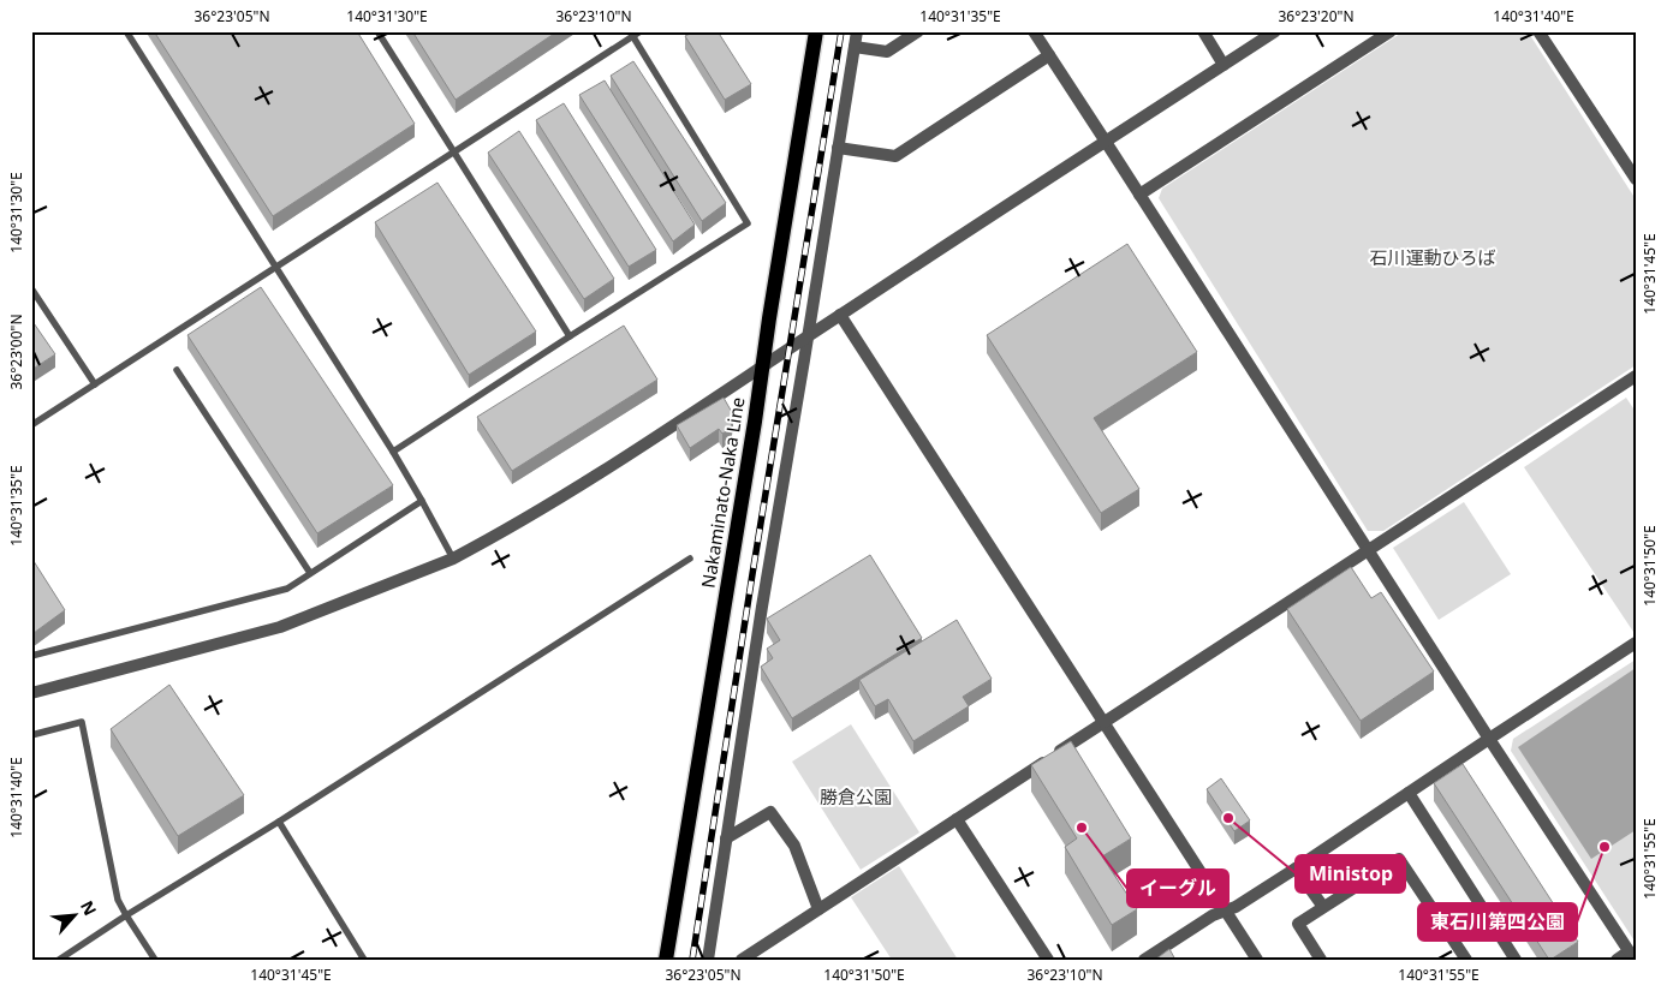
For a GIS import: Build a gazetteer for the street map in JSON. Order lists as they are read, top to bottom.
{
  "streets": {
    "main road": ["Nakaminato-Naka Line"]
  },
  "parks": ["石川運動ひろば", "勝倉公園"],
  "places": ["Ministop", "イーグル", "東石川第四公園"],
  "north": "top right",
  "coordinates": [
    "36°23'05\"N",
    "140°31'30\"E",
    "36°23'10\"N",
    "140°31'35\"E",
    "36°23'20\"N",
    "140°31'40\"E",
    "140°31'45\"E",
    "36°23'00\"N",
    "140°31'50\"E",
    "140°31'55\"E"
  ]
}
